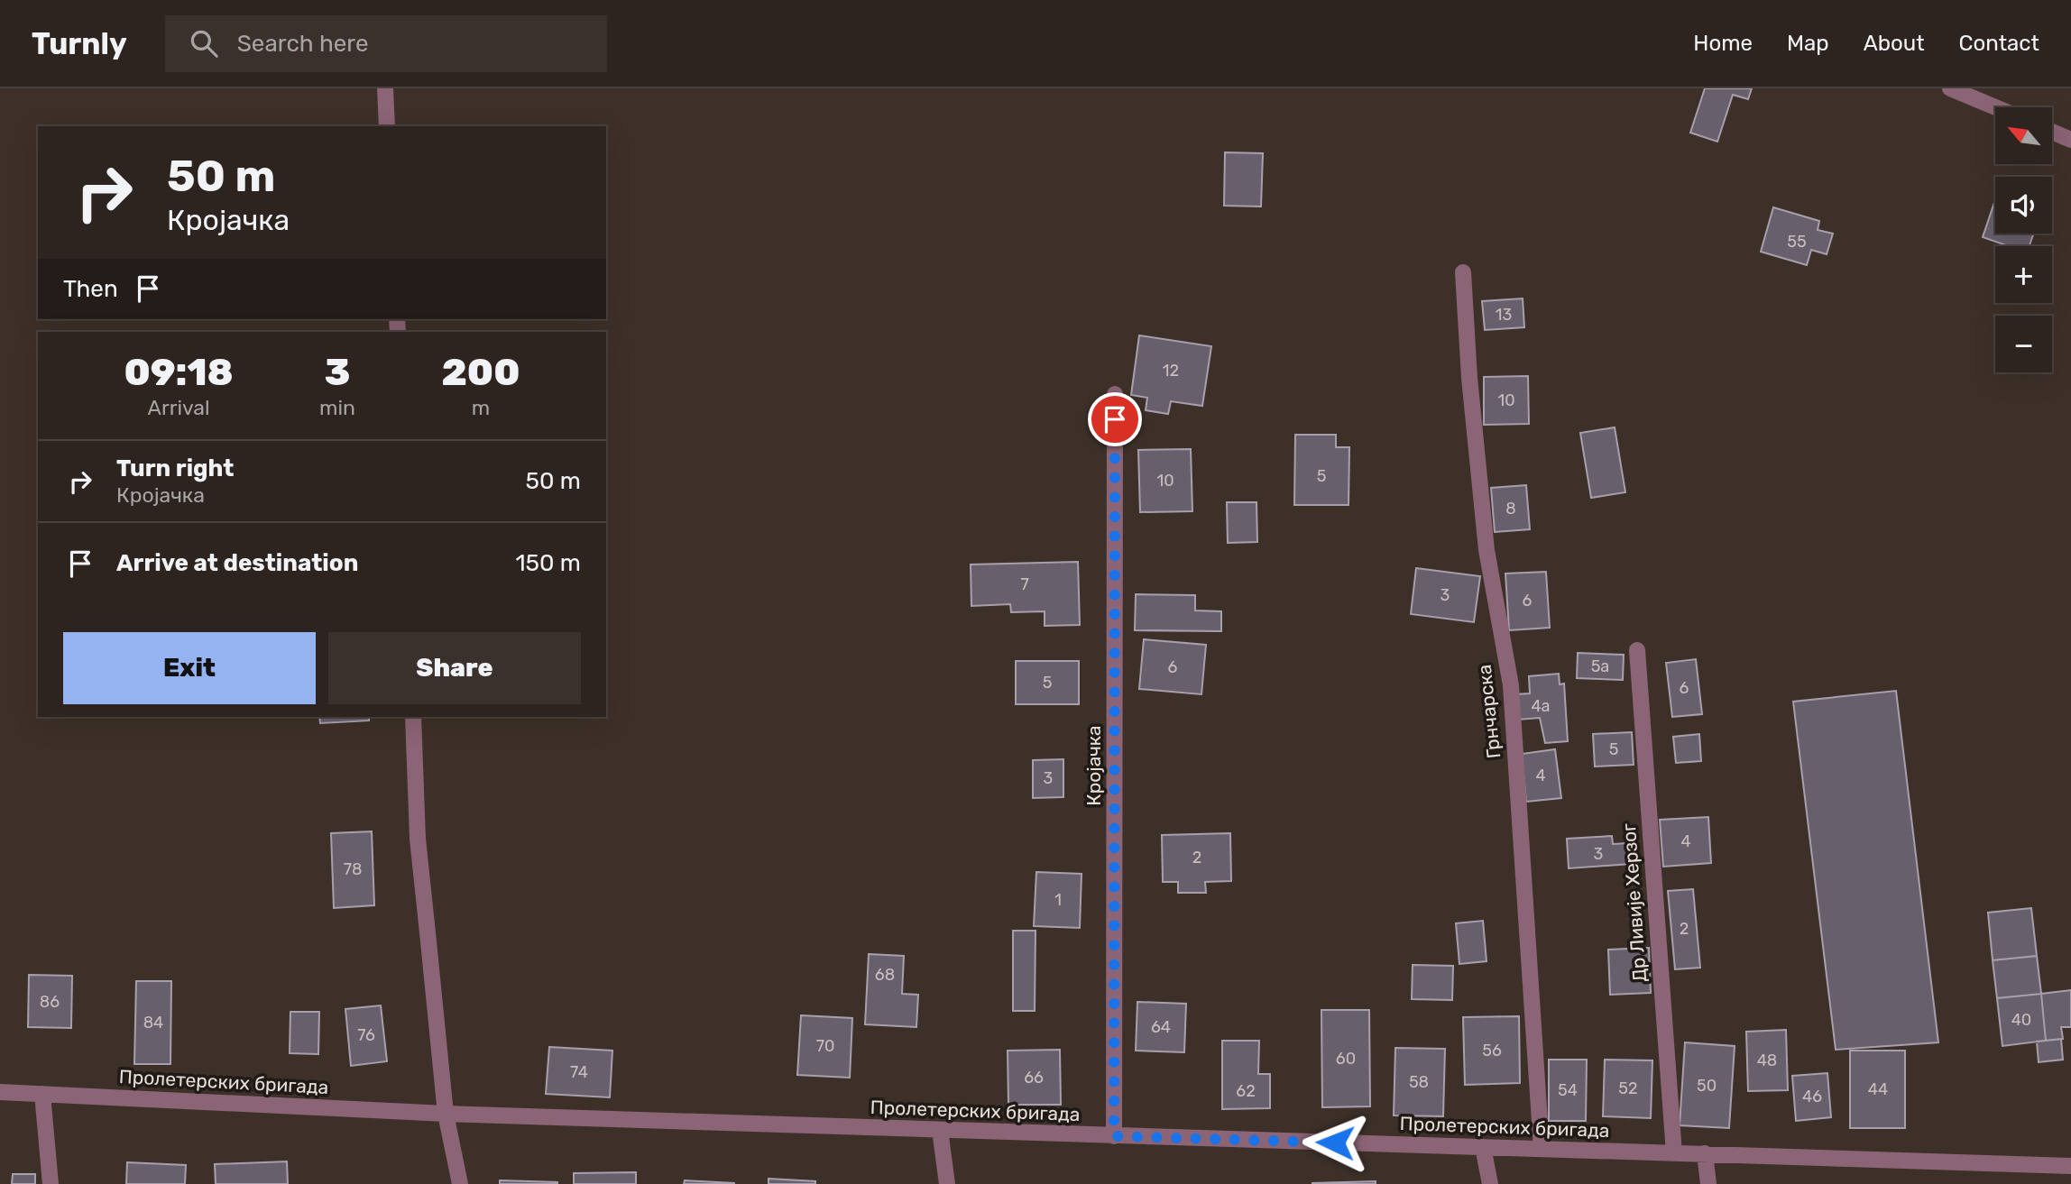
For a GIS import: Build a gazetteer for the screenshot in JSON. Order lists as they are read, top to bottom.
{
  "streets": {
    "street": [
      "Грнчарска",
      "Кројачка",
      "Др Ливије Херзог",
      "Пролетерских бригада"
    ]
  },
  "crossings": [
    ["Грнчарска", "Пролетерских бригада"],
    ["Кројачка", "Пролетерских бригада"],
    ["Др Ливије Херзог", "Пролетерских бригада"]
  ],
  "house_numbers": [
    "55",
    "13",
    "12",
    "10",
    "5",
    "10",
    "8",
    "7",
    "3",
    "6",
    "5a",
    "6",
    "5",
    "6",
    "4a",
    "5",
    "4",
    "3",
    "4",
    "3",
    "2",
    "78",
    "1",
    "2",
    "68",
    "86",
    "40",
    "84",
    "64",
    "76",
    "70",
    "56",
    "60",
    "48",
    "74",
    "66",
    "58",
    "50",
    "52",
    "44",
    "54",
    "62",
    "46"
  ],
  "north": "top left",
  "page": {
    "header": "Turnly",
    "search": "Search here",
    "nav": [
      "Home",
      "Map",
      "About",
      "Contact"
    ],
    "map_buttons": ["+", "−"],
    "turn": ["50 m", "Кројачка"],
    "then": "Then",
    "eta": [
      "09:18",
      "Arrival",
      "3",
      "min",
      "200",
      "m"
    ],
    "list": [
      {
        "name": "Turn right",
        "note": "Кројачка",
        "value": "50 m"
      },
      {
        "name": "Arrive at destination",
        "value": "150 m"
      }
    ],
    "buttons": ["Exit", "Share"]
  }
}
